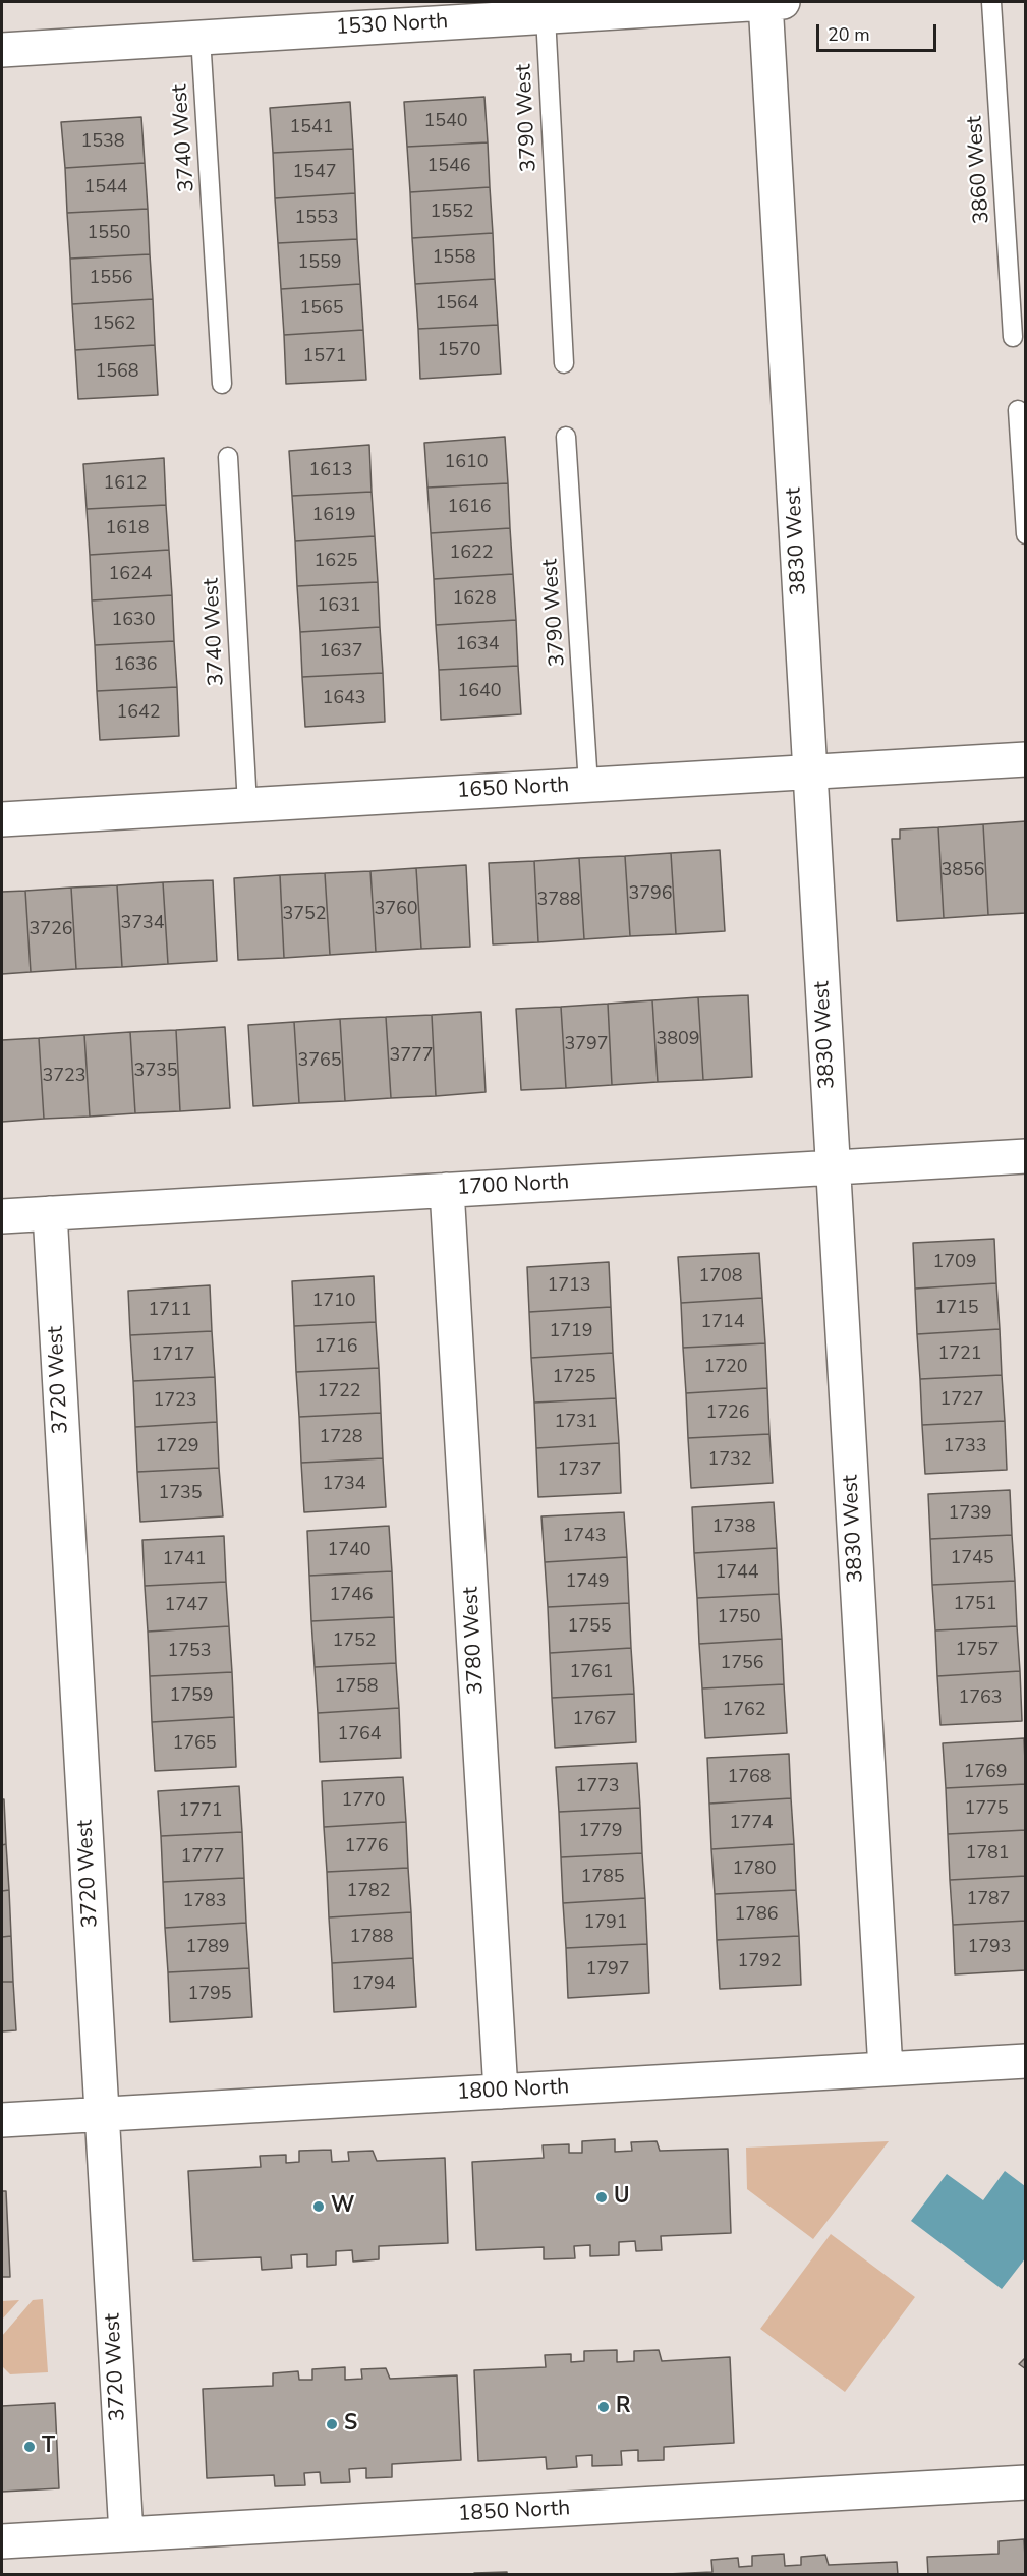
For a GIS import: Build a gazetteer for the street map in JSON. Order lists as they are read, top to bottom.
{
  "streets": {
    "street": [
      "1530 North",
      "3830 West",
      "1650 North",
      "1700 North",
      "3720 West",
      "3780 West",
      "1800 North",
      "1850 North"
    ],
    "lane": ["3790 West", "3740 West", "3860 West"]
  },
  "crossings": [
    ["1530 North", "3790 West"],
    ["1530 North", "3740 West"],
    ["1530 North", "3830 West"],
    ["3790 West", "1650 North"],
    ["3740 West", "1650 North"],
    ["3830 West", "1650 North"],
    ["3830 West", "1700 North"],
    ["3830 West", "1800 North"],
    ["1700 North", "3720 West"],
    ["1700 North", "3780 West"],
    ["3720 West", "1800 North"],
    ["3720 West", "1850 North"],
    ["3780 West", "1800 North"]
  ],
  "places": [
    "U",
    "W",
    "R",
    "S",
    "T"
  ],
  "house_numbers": [
    "1540",
    "1541",
    "1538",
    "1546",
    "1547",
    "1544",
    "1552",
    "1553",
    "1550",
    "1558",
    "1559",
    "1556",
    "1564",
    "1565",
    "1562",
    "1570",
    "1571",
    "1568",
    "1610",
    "1613",
    "1612",
    "1616",
    "1619",
    "1618",
    "1622",
    "1625",
    "1624",
    "1628",
    "1631",
    "1630",
    "1634",
    "1637",
    "1636",
    "1640",
    "1643",
    "1642",
    "3856",
    "3796",
    "3788",
    "3760",
    "3752",
    "3734",
    "3726",
    "3809",
    "3797",
    "3777",
    "3765",
    "3735",
    "3723",
    "1709",
    "1708",
    "1713",
    "1710",
    "1715",
    "1711",
    "1714",
    "1719",
    "1716",
    "1721",
    "1717",
    "1720",
    "1725",
    "1722",
    "1727",
    "1723",
    "1726",
    "1731",
    "1728",
    "1729",
    "1733",
    "1732",
    "1737",
    "1734",
    "1735",
    "1739",
    "1738",
    "1743",
    "1740",
    "1745",
    "1741",
    "1744",
    "1749",
    "1746",
    "1751",
    "1747",
    "1750",
    "1755",
    "1752",
    "1757",
    "1753",
    "1756",
    "1761",
    "1758",
    "1759",
    "1763",
    "1762",
    "1767",
    "1764",
    "1765",
    "1769",
    "1768",
    "1773",
    "1770",
    "1775",
    "1771",
    "1774",
    "1779",
    "1776",
    "1781",
    "1777",
    "1780",
    "1785",
    "1782",
    "1787",
    "1783",
    "1786",
    "1791",
    "1788",
    "1789",
    "1793",
    "1792",
    "1797",
    "1794",
    "1795"
  ],
  "scale_bar": "20 m"
}
